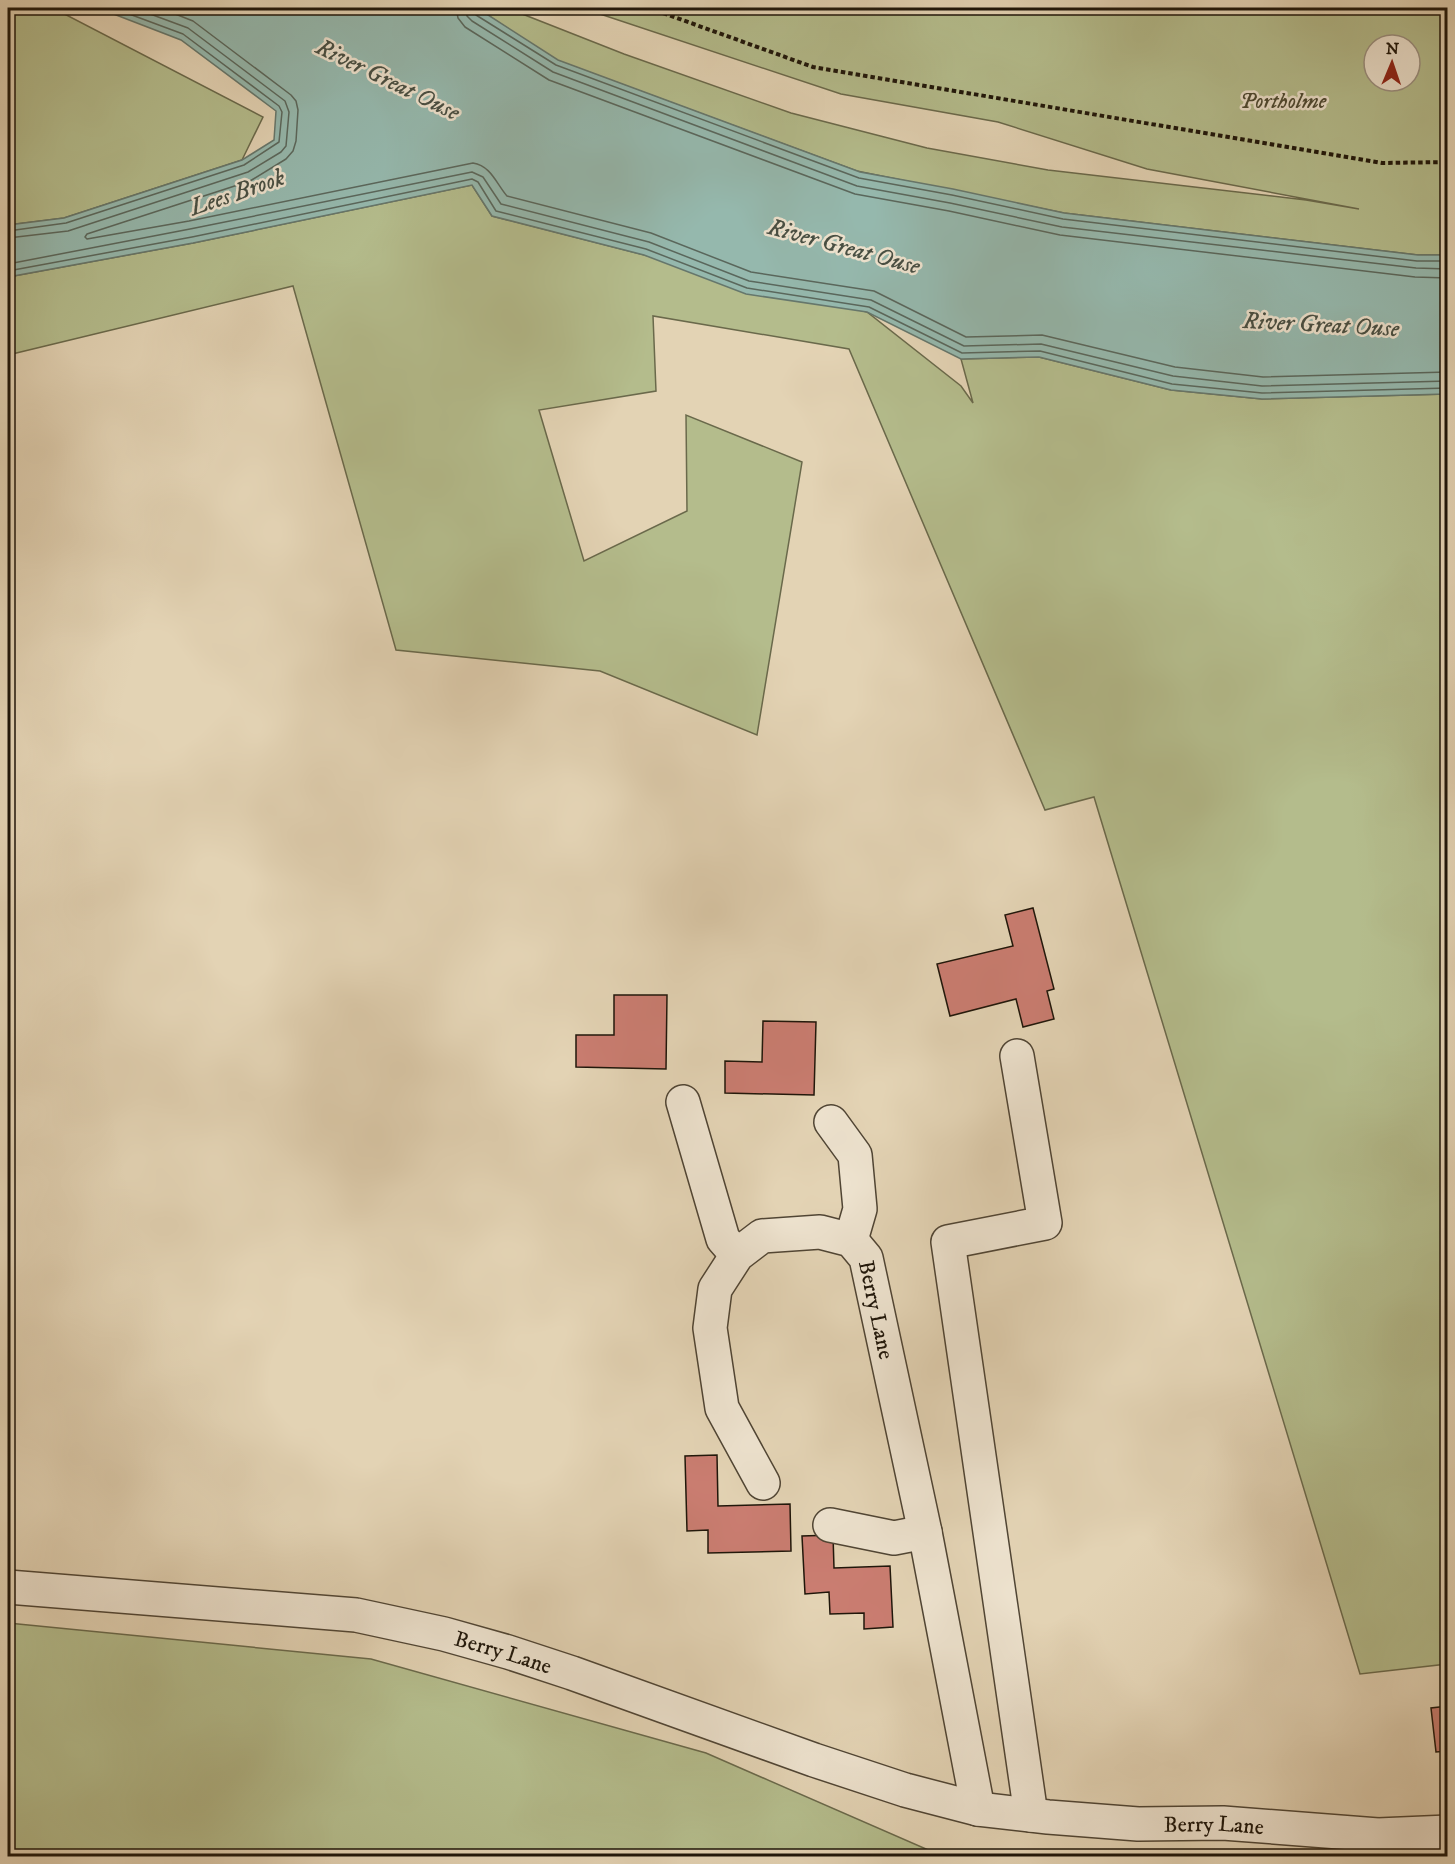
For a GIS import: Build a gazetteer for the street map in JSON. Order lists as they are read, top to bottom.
{
  "streets": {
    "street": ["Berry Lane"]
  },
  "water": ["River Great Ouse", "Lees Brook"],
  "parks": ["Portholme"],
  "north": "top"
}
